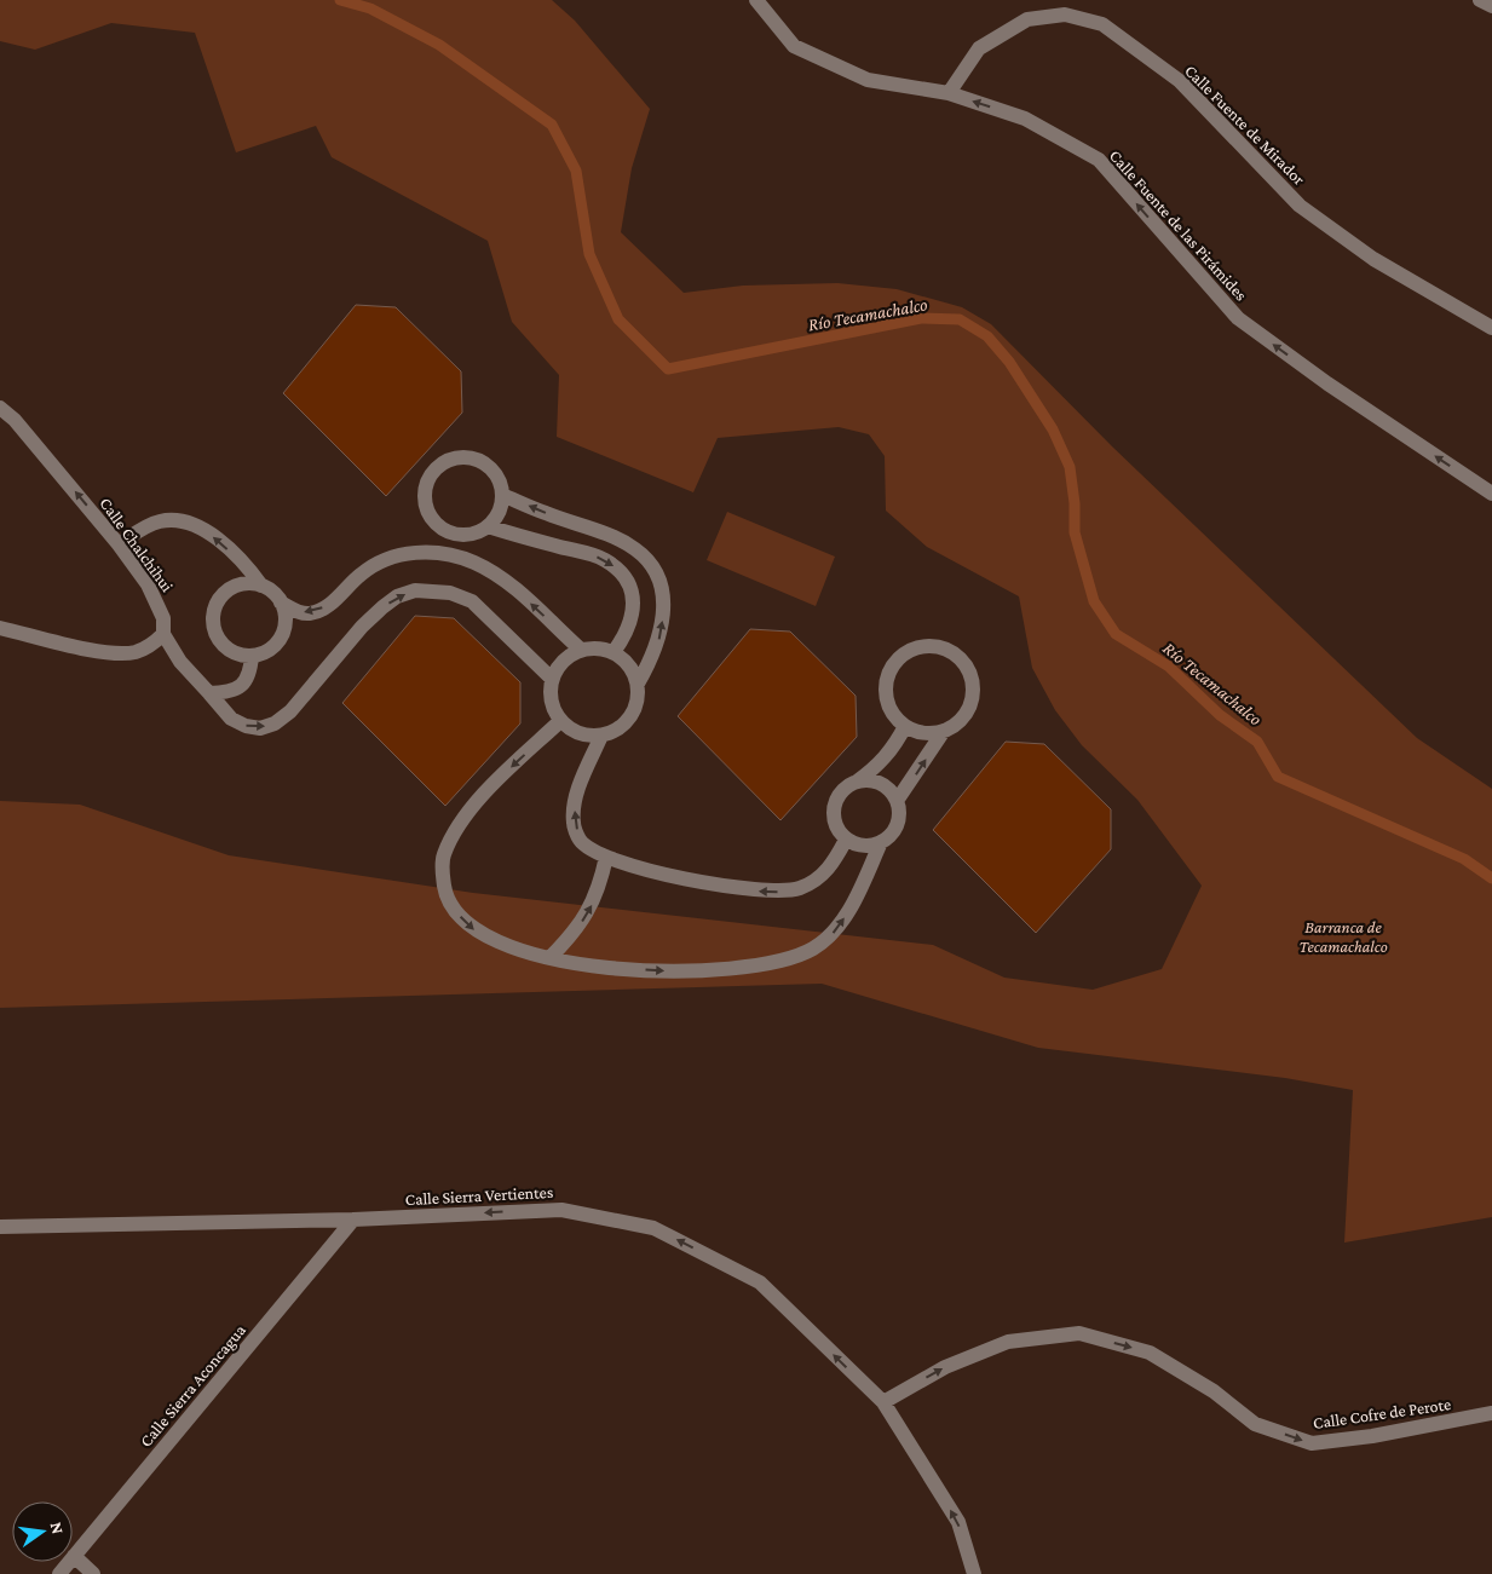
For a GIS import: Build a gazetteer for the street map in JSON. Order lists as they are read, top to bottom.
{
  "streets": {
    "street": [
      "Calle Fuente de Mirador",
      "Calle Fuente de las Pirámides",
      "Calle Chalchihui",
      "Calle Sierra Vertientes",
      "Calle Sierra Aconcagua",
      "Calle Cofre de Perote"
    ]
  },
  "crossings": [
    ["Calle Fuente de Mirador", "Calle Fuente de las Pirámides"],
    ["Calle Sierra Vertientes", "Calle Sierra Aconcagua"],
    ["Calle Sierra Vertientes", "Calle Cofre de Perote"]
  ],
  "one_way": [
    "Calle Fuente de las Pirámides",
    "Calle Chalchihui",
    "Calle Sierra Vertientes",
    "Calle Cofre de Perote"
  ],
  "water": ["Río Tecamachalco"],
  "parks": ["Barranca de Tecamachalco"],
  "north": "right"
}
